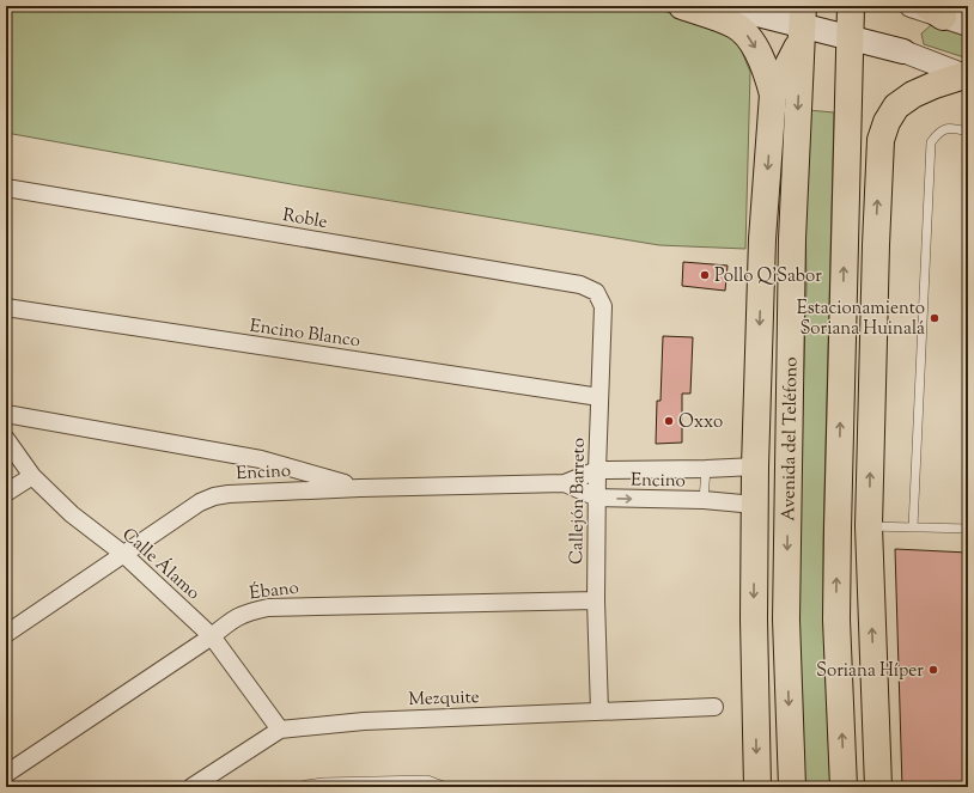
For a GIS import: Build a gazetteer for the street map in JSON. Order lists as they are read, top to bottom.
{
  "streets": {
    "main road": ["Avenida del Teléfono"],
    "street": [
      "Roble",
      "Encino Blanco",
      "Encino",
      "Callejón Barreto",
      "Calle Álamo",
      "Ébano",
      "Mezquite"
    ]
  },
  "crossings": [
    ["Roble", "Callejón Barreto"],
    ["Encino Blanco", "Callejón Barreto"],
    ["Encino", "Callejón Barreto"],
    ["Encino", "Calle Álamo"],
    ["Callejón Barreto", "Ébano"],
    ["Callejón Barreto", "Mezquite"],
    ["Calle Álamo", "Ébano"],
    ["Calle Álamo", "Mezquite"]
  ],
  "places": [
    "Pollo Q'Sabor",
    "Estacionamiento Soriana Huinalá",
    "Oxxo",
    "Soriana Híper"
  ]
}
